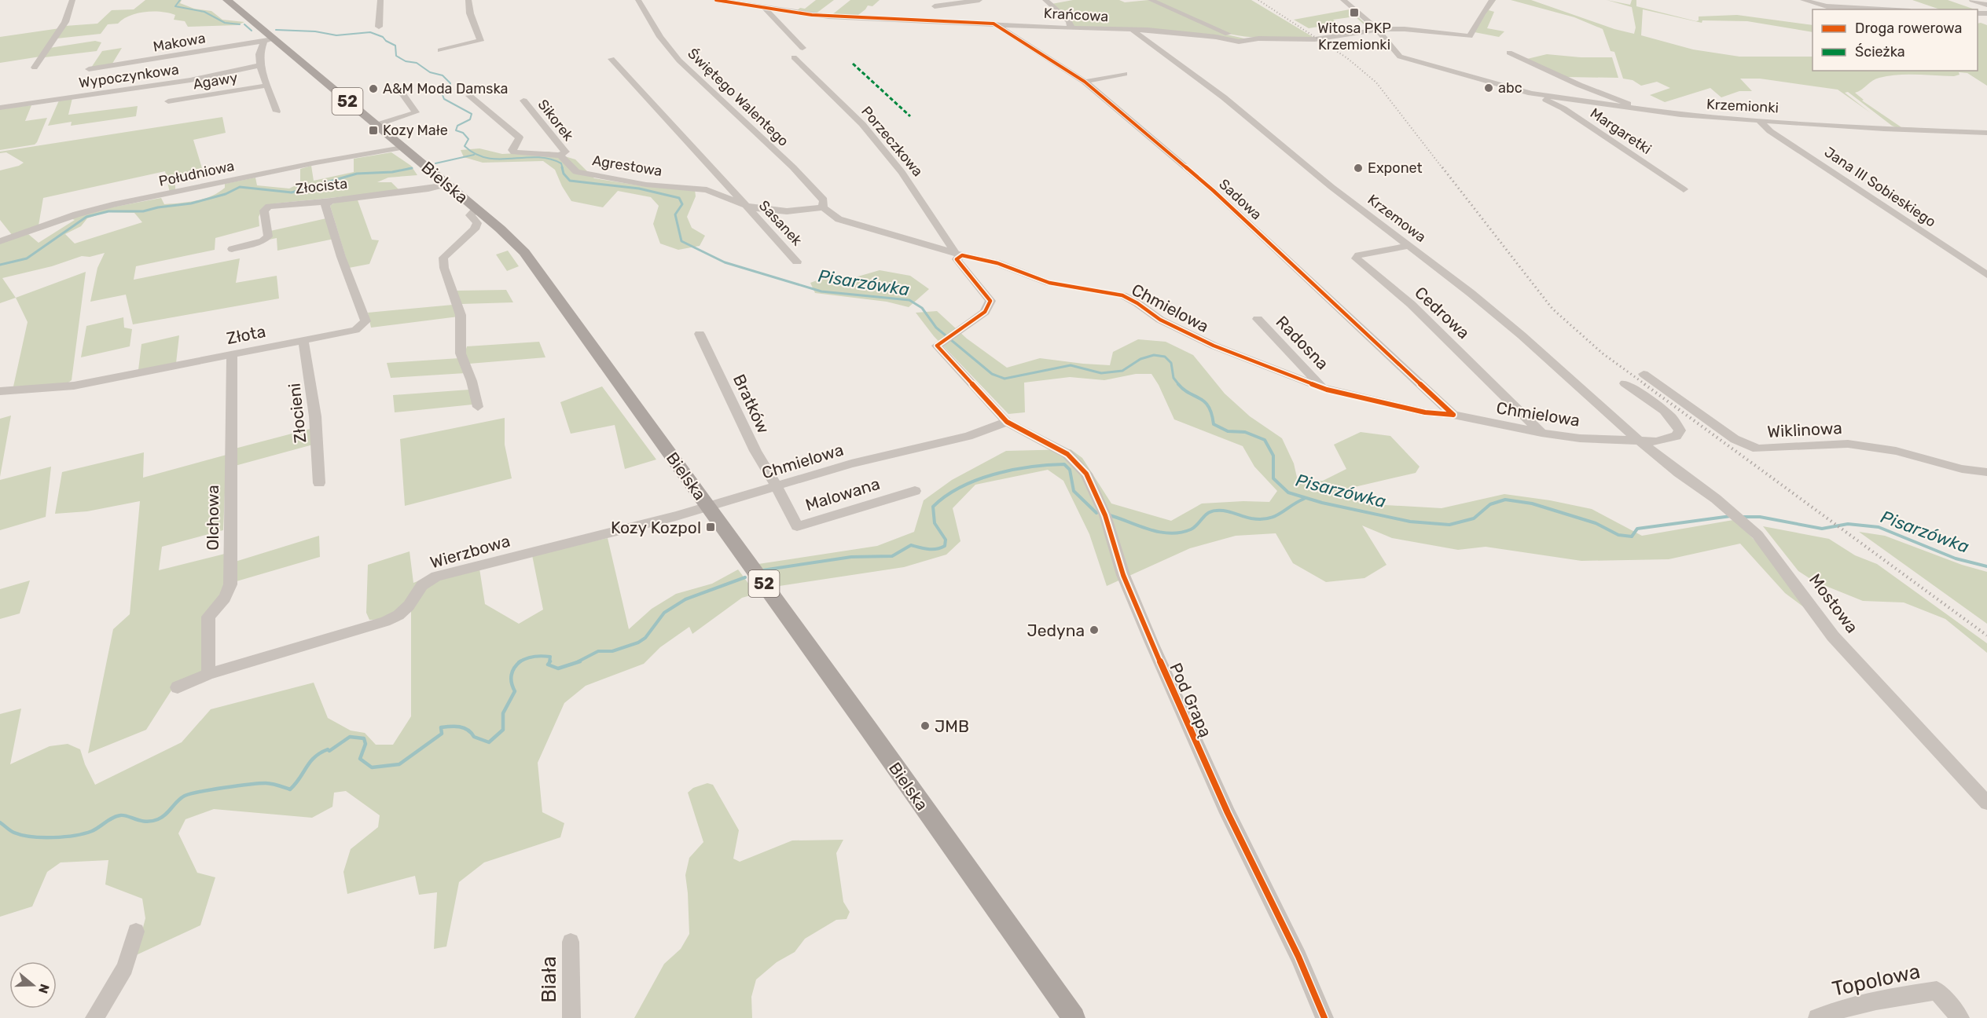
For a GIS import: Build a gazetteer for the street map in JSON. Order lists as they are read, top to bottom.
{
  "streets": {
    "main road": ["52", "Bielska"],
    "street": [
      "Krańcowa",
      "Makowa",
      "Wypoczynkowa",
      "Agawy",
      "Świętego Walentego",
      "Krzemionki",
      "Sikorek",
      "Margaretki",
      "Porzeczkowa",
      "Agrestowa",
      "Południowa",
      "Złocista",
      "Jana III Sobieskiego",
      "Sadowa",
      "Krzemowa",
      "Sasanek",
      "Chmielowa",
      "Cedrowa",
      "Złota",
      "Radosna",
      "Bratków",
      "Złocieni",
      "Wiklinowa",
      "Malowana",
      "Olchowa",
      "Wierzbowa",
      "Mostowa",
      "Pod Grapą",
      "Biała",
      "Topolowa"
    ]
  },
  "crossings": [
    ["Krańcowa", "Sadowa"],
    ["Krańcowa", "Krzemowa"],
    ["Makowa", "Bielska"],
    ["Świętego Walentego", "Agrestowa"],
    ["Świętego Walentego", "Chmielowa"],
    ["Krzemionki", "Jana III Sobieskiego"],
    ["Sikorek", "Agrestowa"],
    ["Porzeczkowa", "Chmielowa"],
    ["Agrestowa", "Sasanek"],
    ["Agrestowa", "Chmielowa"],
    ["Południowa", "Bielska"],
    ["Bielska", "Złocista"],
    ["Bielska", "Chmielowa"],
    ["Bielska", "Wierzbowa"],
    ["Złocista", "Złota"],
    ["Sadowa", "Chmielowa"],
    ["Krzemowa", "Chmielowa"],
    ["Krzemowa", "Cedrowa"],
    ["Krzemowa", "Mostowa"],
    ["Chmielowa", "Cedrowa"],
    ["Chmielowa", "Radosna"],
    ["Chmielowa", "Bratków"],
    ["Chmielowa", "Malowana"],
    ["Chmielowa", "Wierzbowa"],
    ["Chmielowa", "Mostowa"],
    ["Chmielowa", "Pod Grapą"],
    ["Złota", "Złocieni"],
    ["Złota", "Olchowa"],
    ["Bratków", "Malowana"],
    ["Olchowa", "Wierzbowa"]
  ],
  "water": ["Pisarzówka"],
  "places": {
    "transit": ["Witosa PKP Krzemionki", "Kozy Małe", "Kozy Kozpol"],
    "other": [
      "abc",
      "A&M Moda Damska",
      "Exponet",
      "Jedyna",
      "JMB"
    ]
  },
  "legend": ["Droga rowerowa", "Ścieżka"],
  "north": "right"
}
